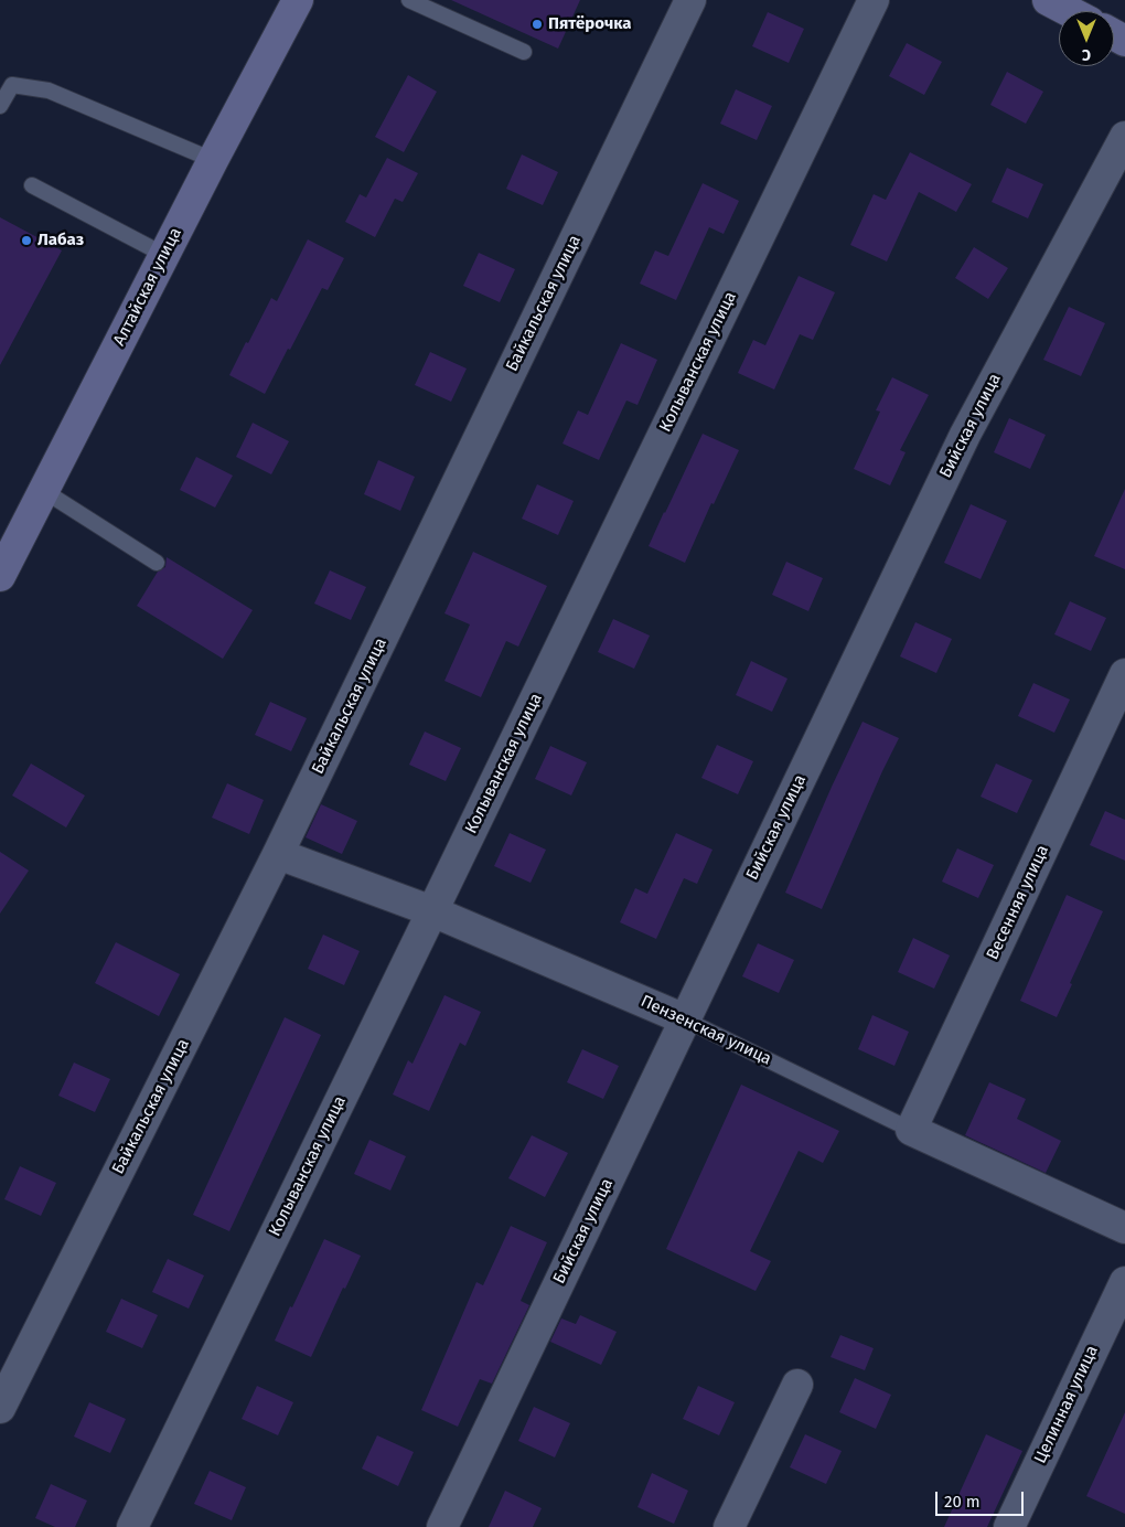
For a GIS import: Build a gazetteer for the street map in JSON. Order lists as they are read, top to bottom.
{
  "streets": {
    "main road": ["Алтайская улица"],
    "street": [
      "Байкальская улица",
      "Колыванская улица",
      "Бийская улица",
      "Весенняя улица",
      "Пензенская улица",
      "Целинная улица"
    ]
  },
  "crossings": [
    ["Байкальская улица", "Пензенская улица"],
    ["Колыванская улица", "Пензенская улица"],
    ["Бийская улица", "Пензенская улица"],
    ["Весенняя улица", "Пензенская улица"]
  ],
  "places": ["Пятёрочка", "Лабаз"],
  "scale_bar": "20 m",
  "north": "bottom"
}
